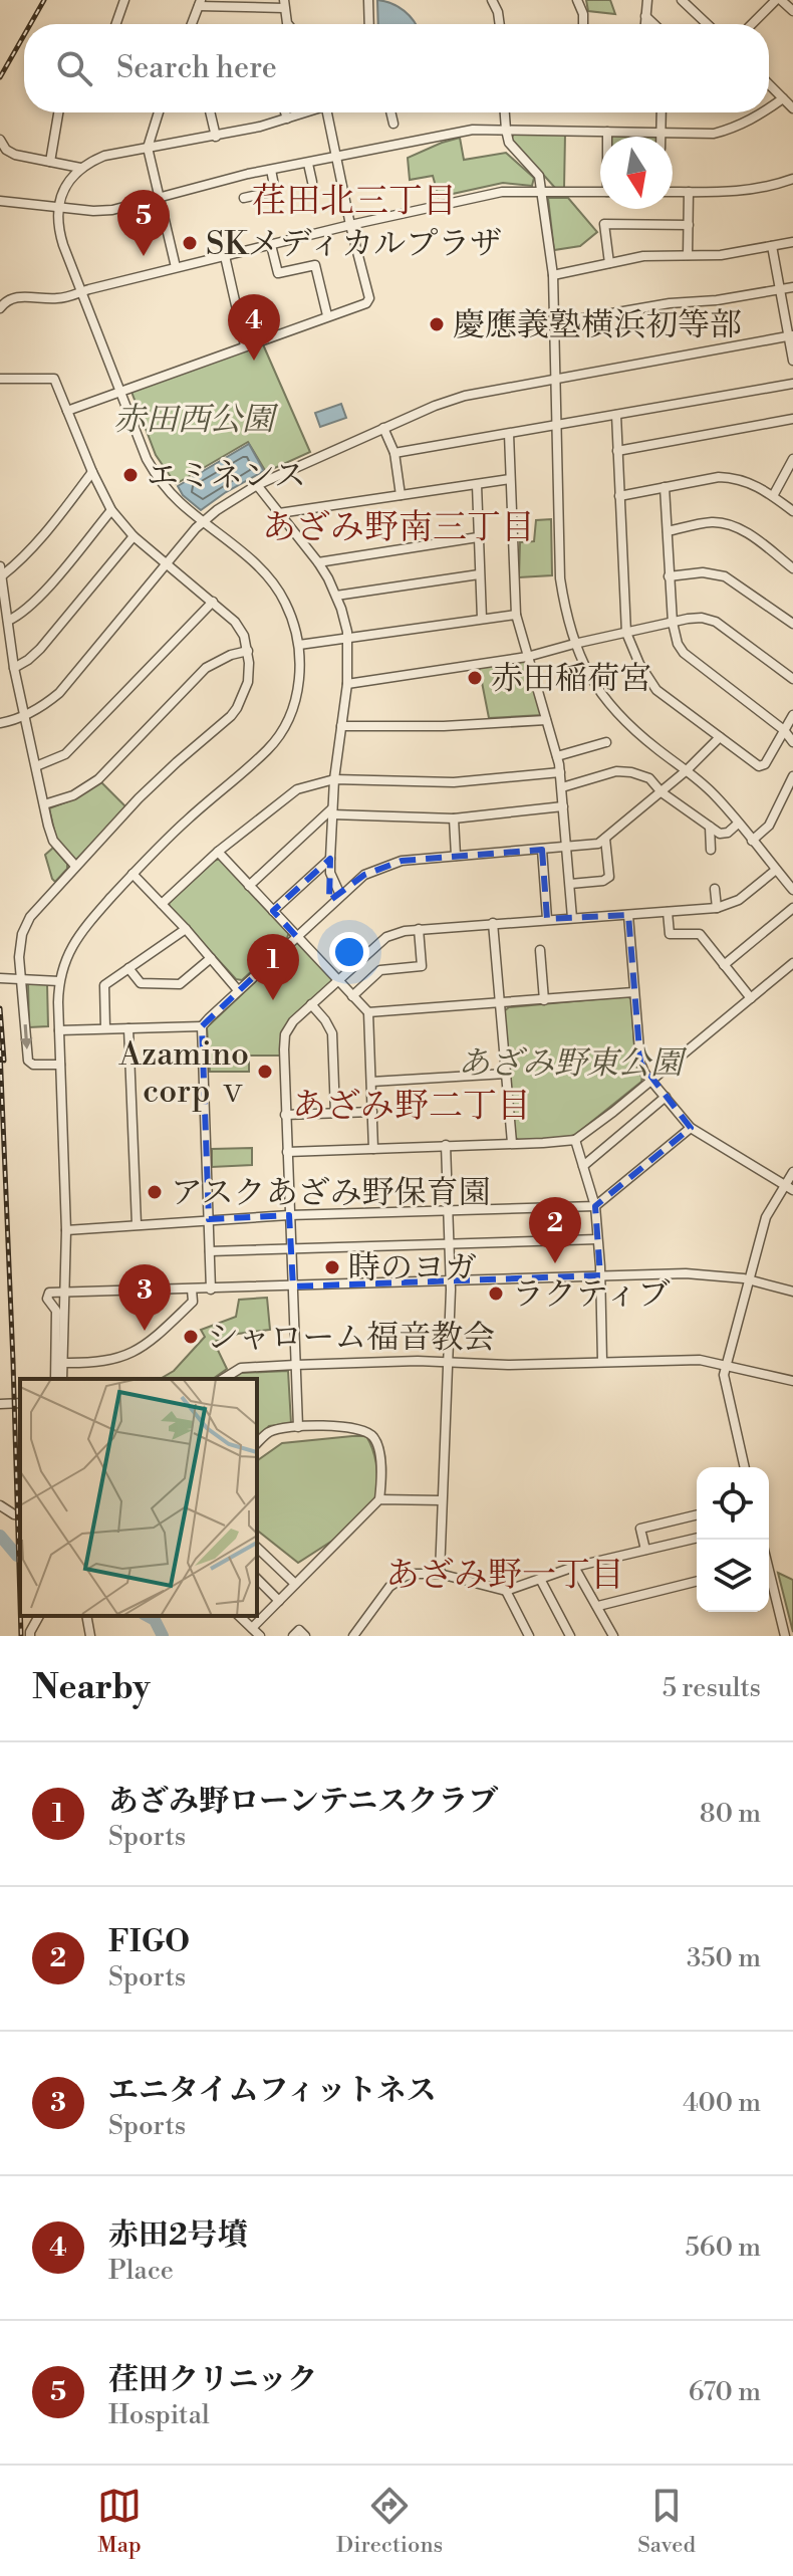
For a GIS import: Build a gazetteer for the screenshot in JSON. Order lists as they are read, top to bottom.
{
  "districts": [
    "荏田北三丁目",
    "あざみ野南三丁目",
    "あざみ野二丁目",
    "あざみ野一丁目"
  ],
  "parks": ["赤田西公園", "あざみ野東公園"],
  "places": [
    "SKメディカルプラザ",
    "慶應義塾横浜初等部",
    "エミネンス",
    "赤田稲荷宮",
    "Azamino corp ⅴ",
    "アスクあざみ野保育園",
    "時のヨガ",
    "ラクティブ",
    "シャローム福音教会"
  ],
  "north": "bottom",
  "page": {
    "search": "Search here",
    "pins": [
      "5",
      "4",
      "1",
      "2",
      "3"
    ],
    "heading": ["Nearby", "5 results"],
    "list": [
      {
        "mark": "1",
        "name": "あざみ野ローンテニスクラブ",
        "note": "Sports",
        "value": "80 m"
      },
      {
        "mark": "2",
        "name": "FIGO",
        "note": "Sports",
        "value": "350 m"
      },
      {
        "mark": "3",
        "name": "エニタイムフィットネス",
        "note": "Sports",
        "value": "400 m"
      },
      {
        "mark": "4",
        "name": "赤田2号墳",
        "note": "Place",
        "value": "560 m"
      },
      {
        "mark": "5",
        "name": "荏田クリニック",
        "note": "Hospital",
        "value": "670 m"
      }
    ],
    "nav": ["Map", "Directions", "Saved"]
  }
}
